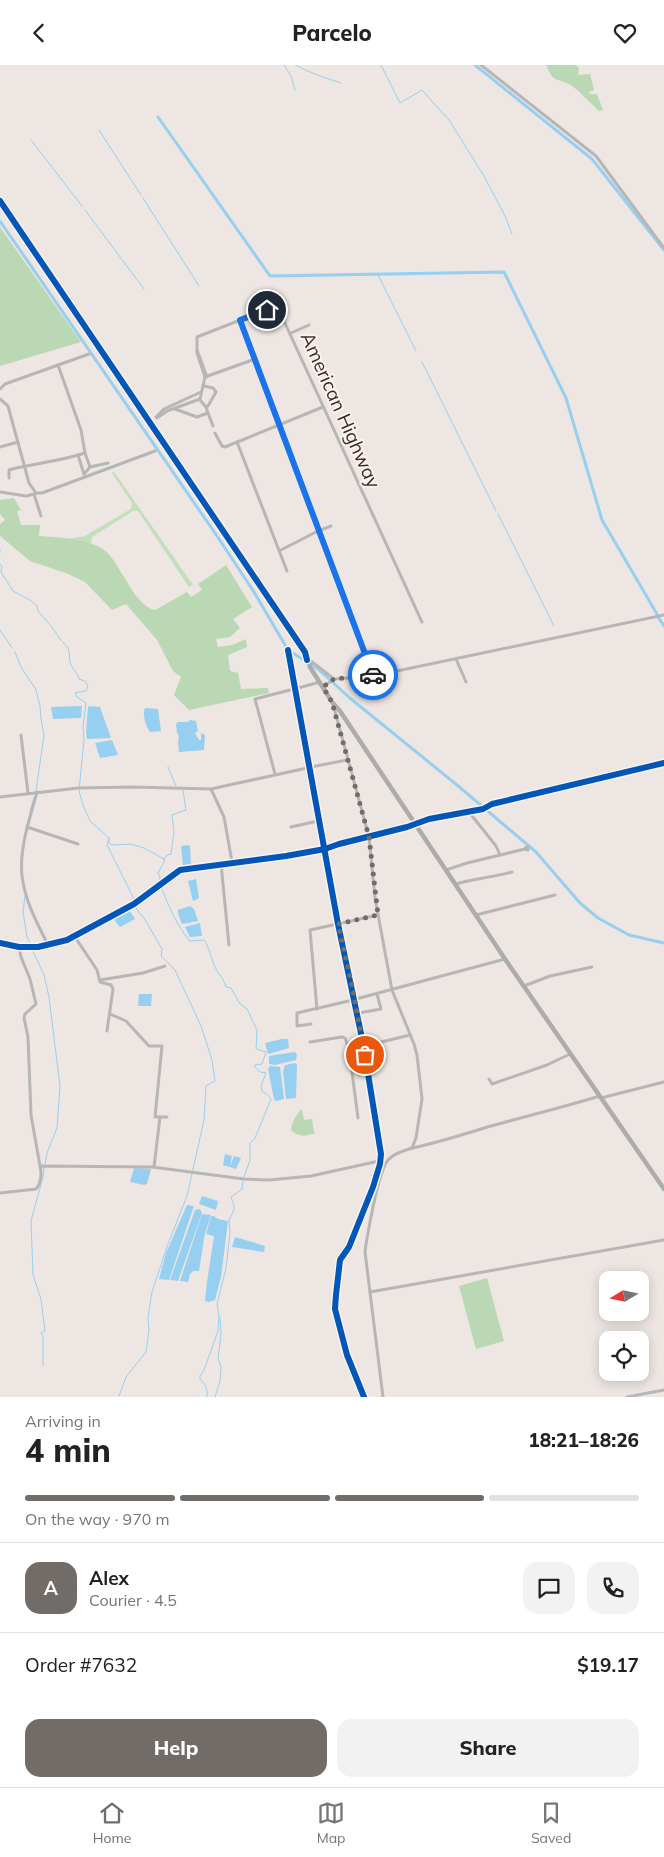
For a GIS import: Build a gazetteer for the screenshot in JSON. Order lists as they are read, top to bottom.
{
  "streets": {
    "street": ["American Highway"]
  },
  "north": "left",
  "page": {
    "header": "Parcelo",
    "heading": ["4 min", "Arriving in", "18:21–18:26"],
    "panel": [
      "Alex",
      "Courier · 4.5",
      "Order #7632",
      "$19.17"
    ],
    "bar": "On the way · 970 m",
    "round": "A",
    "buttons": ["Help", "Share"],
    "tabs": ["Home", "Map", "Saved"]
  }
}
